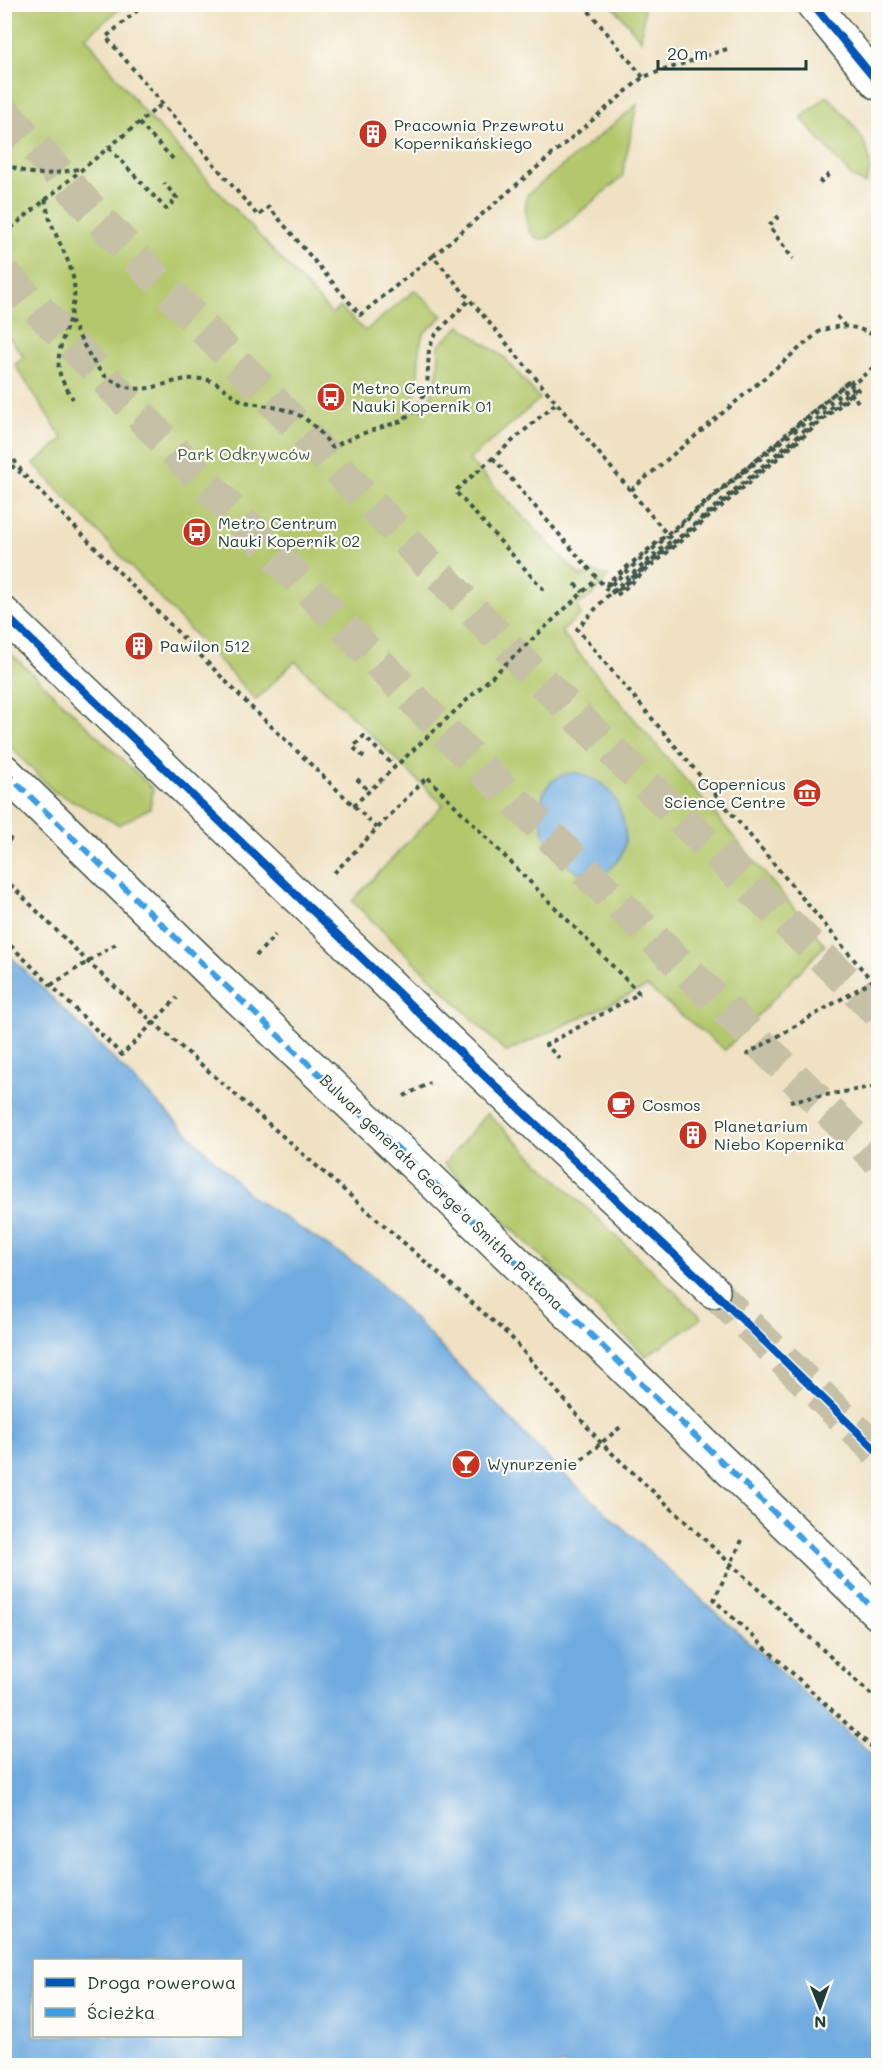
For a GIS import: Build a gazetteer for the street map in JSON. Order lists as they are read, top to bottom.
{
  "streets": {
    "street": ["Bulwar generała George'a Smitha Pattona"]
  },
  "parks": ["Park Odkrywców"],
  "places": {
    "building": ["Pracownia Przewrotu Kopernikańskiego", "Pawilon 512", "Planetarium Niebo Kopernika"],
    "bus stop": ["Metro Centrum Nauki Kopernik 01", "Metro Centrum Nauki Kopernik 02"],
    "museum": ["Copernicus Science Centre"],
    "cafe": ["Cosmos"],
    "bar": ["Wynurzenie"]
  },
  "legend": ["Droga rowerowa", "Ścieżka"],
  "scale_bar": "20 m",
  "north": "bottom"
}
